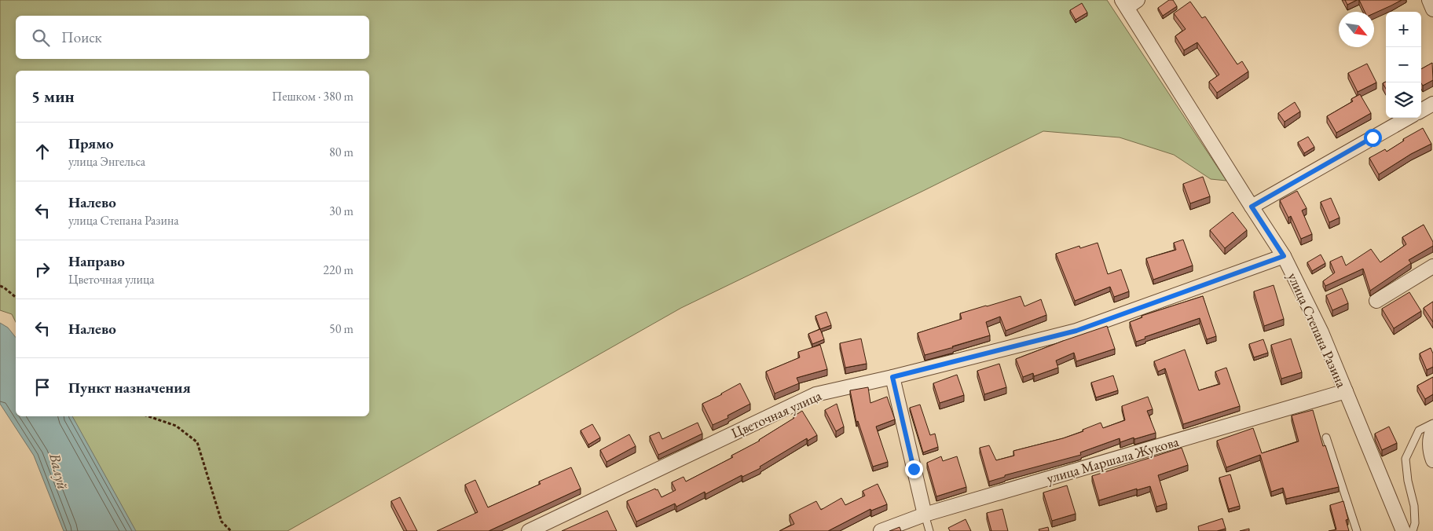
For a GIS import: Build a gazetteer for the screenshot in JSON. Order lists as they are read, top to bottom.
{
  "streets": {
    "street": ["улица Степана Разина", "Цветочная улица", "улица Маршала Жукова"]
  },
  "crossings": [
    ["улица Степана Разина", "Цветочная улица"],
    ["улица Степана Разина", "улица Маршала Жукова"]
  ],
  "water": ["Валуй"],
  "north": "bottom right",
  "page": {
    "map_buttons": ["+", "−"],
    "search": "Поиск",
    "heading": ["5 мин", "Пешком · 380 m"],
    "list": [
      ["Прямо", "улица Энгельса", "80 m"],
      ["Налево", "улица Степана Разина", "30 m"],
      ["Направо", "Цветочная улица", "220 m"],
      ["Налево", "50 m"],
      "Пункт назначения"
    ]
  }
}
